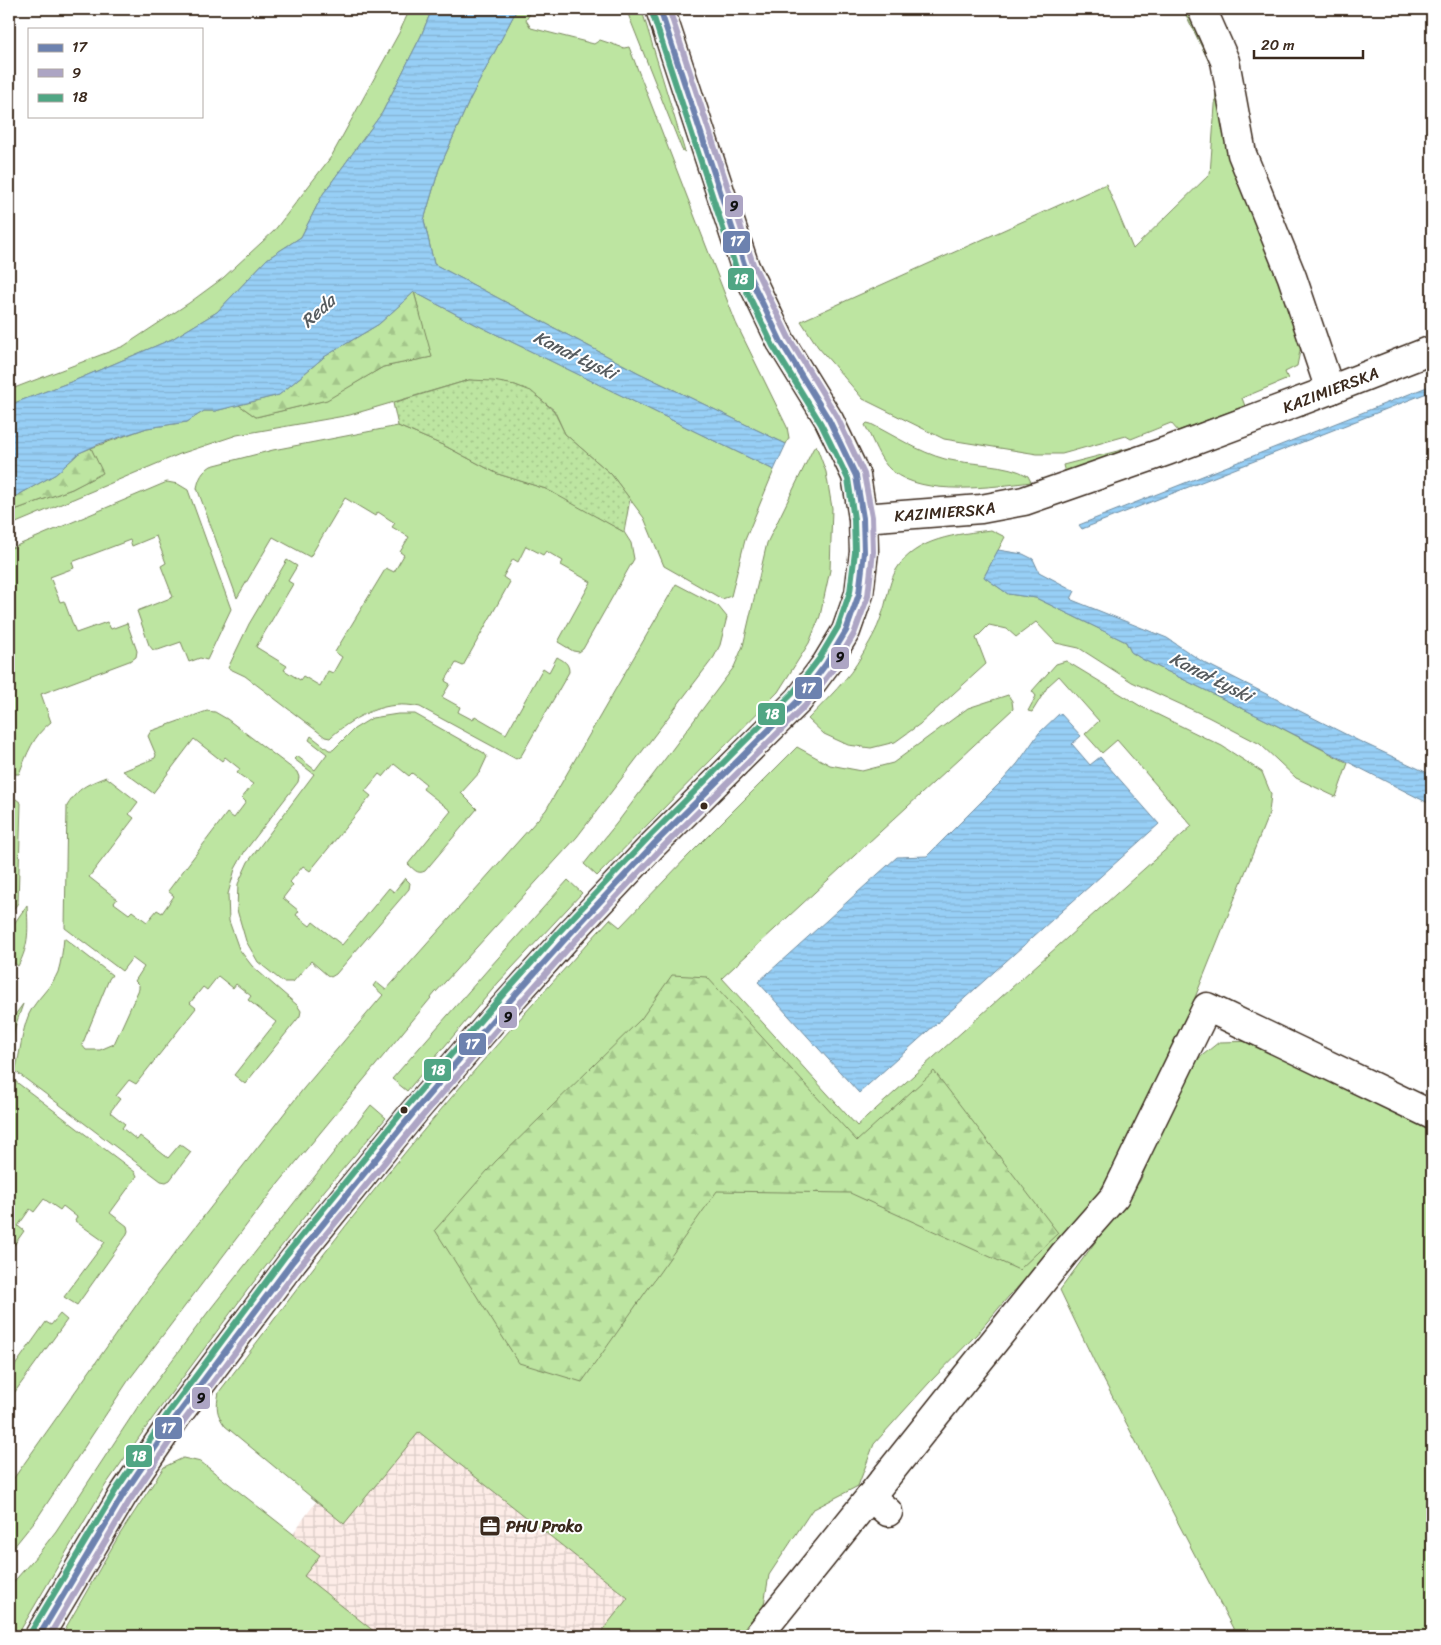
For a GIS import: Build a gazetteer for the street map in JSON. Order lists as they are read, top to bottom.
{
  "streets": {
    "street": ["KAZIMIERSKA"]
  },
  "water": ["Reda", "Kanał Łyski"],
  "places": {
    "office": ["PHU Proko"]
  },
  "lines": ["transit line 17", "transit line 9", "transit line 18"],
  "legend": ["17", "9", "18"],
  "scale_bar": "20 m"
}
